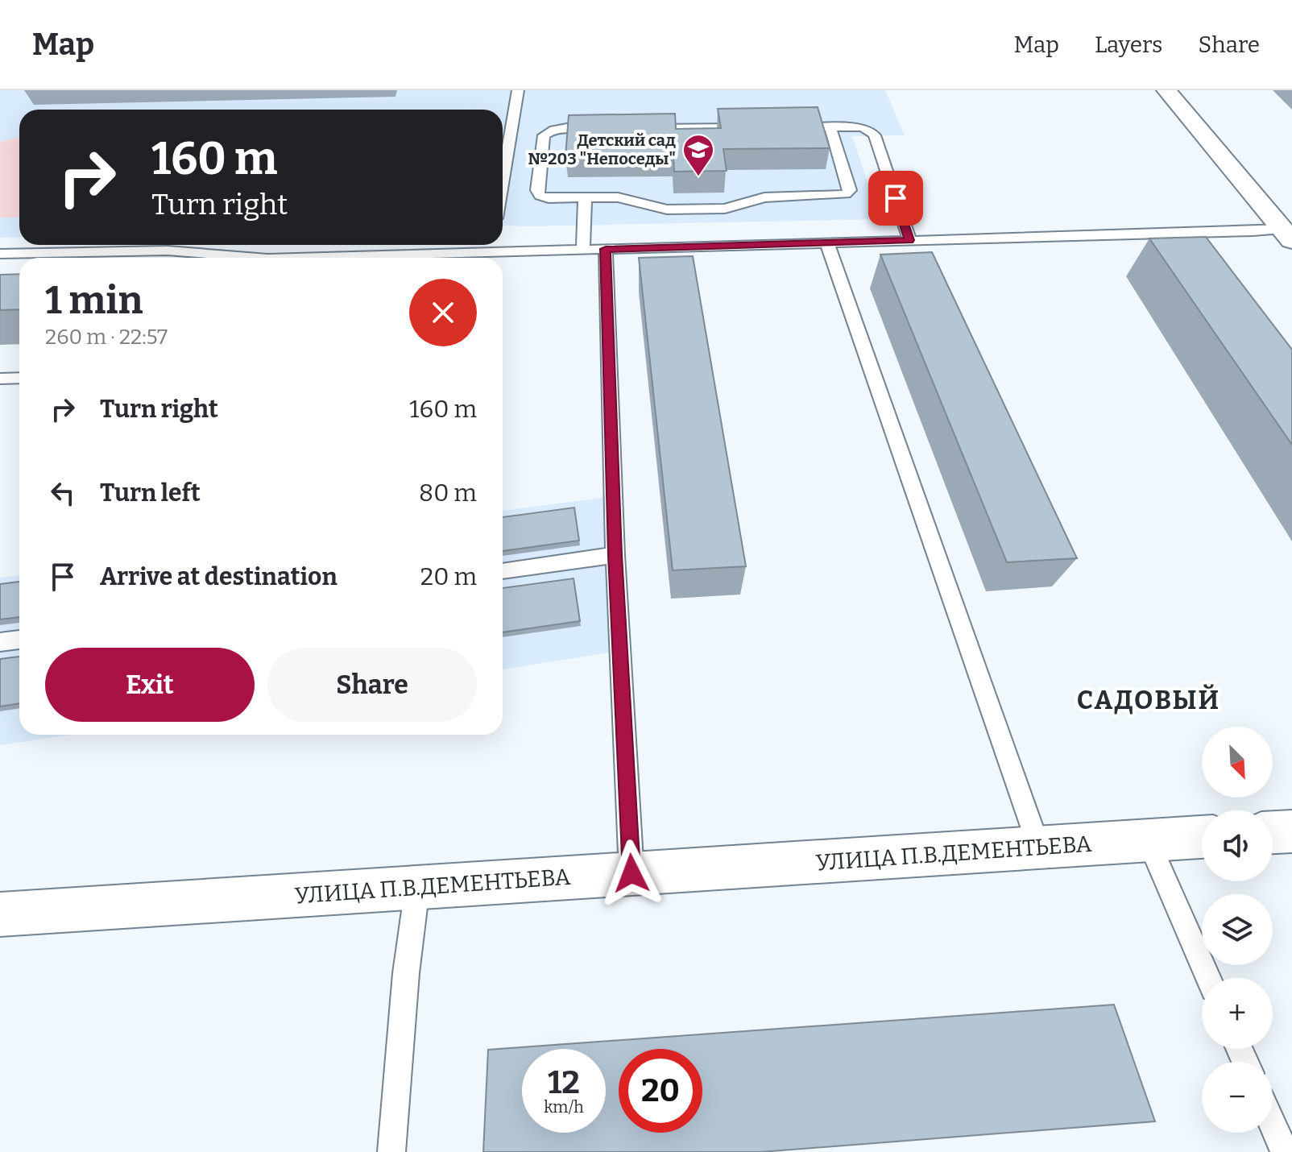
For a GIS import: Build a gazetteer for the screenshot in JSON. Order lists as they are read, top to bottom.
{
  "streets": {
    "street": ["УЛИЦА П.В.ДЕМЕНТЬЕВА"]
  },
  "districts": ["САДОВЫЙ"],
  "places": {
    "school or university": ["Детский сад №203 \"Непоседы\""]
  },
  "north": "bottom right",
  "page": {
    "header": "Map",
    "nav": ["Map", "Layers", "Share"],
    "turn": ["160 m", "Turn right"],
    "heading": ["1 min", "260 m · 22:57"],
    "list": [
      {
        "name": "Turn right",
        "value": "160 m"
      },
      {
        "name": "Turn left",
        "value": "80 m"
      },
      {
        "name": "Arrive at destination",
        "value": "20 m"
      }
    ],
    "buttons": ["Exit", "Share"],
    "map_buttons": ["+", "−"],
    "speed": "12 km/h",
    "limit": "20"
  }
}
